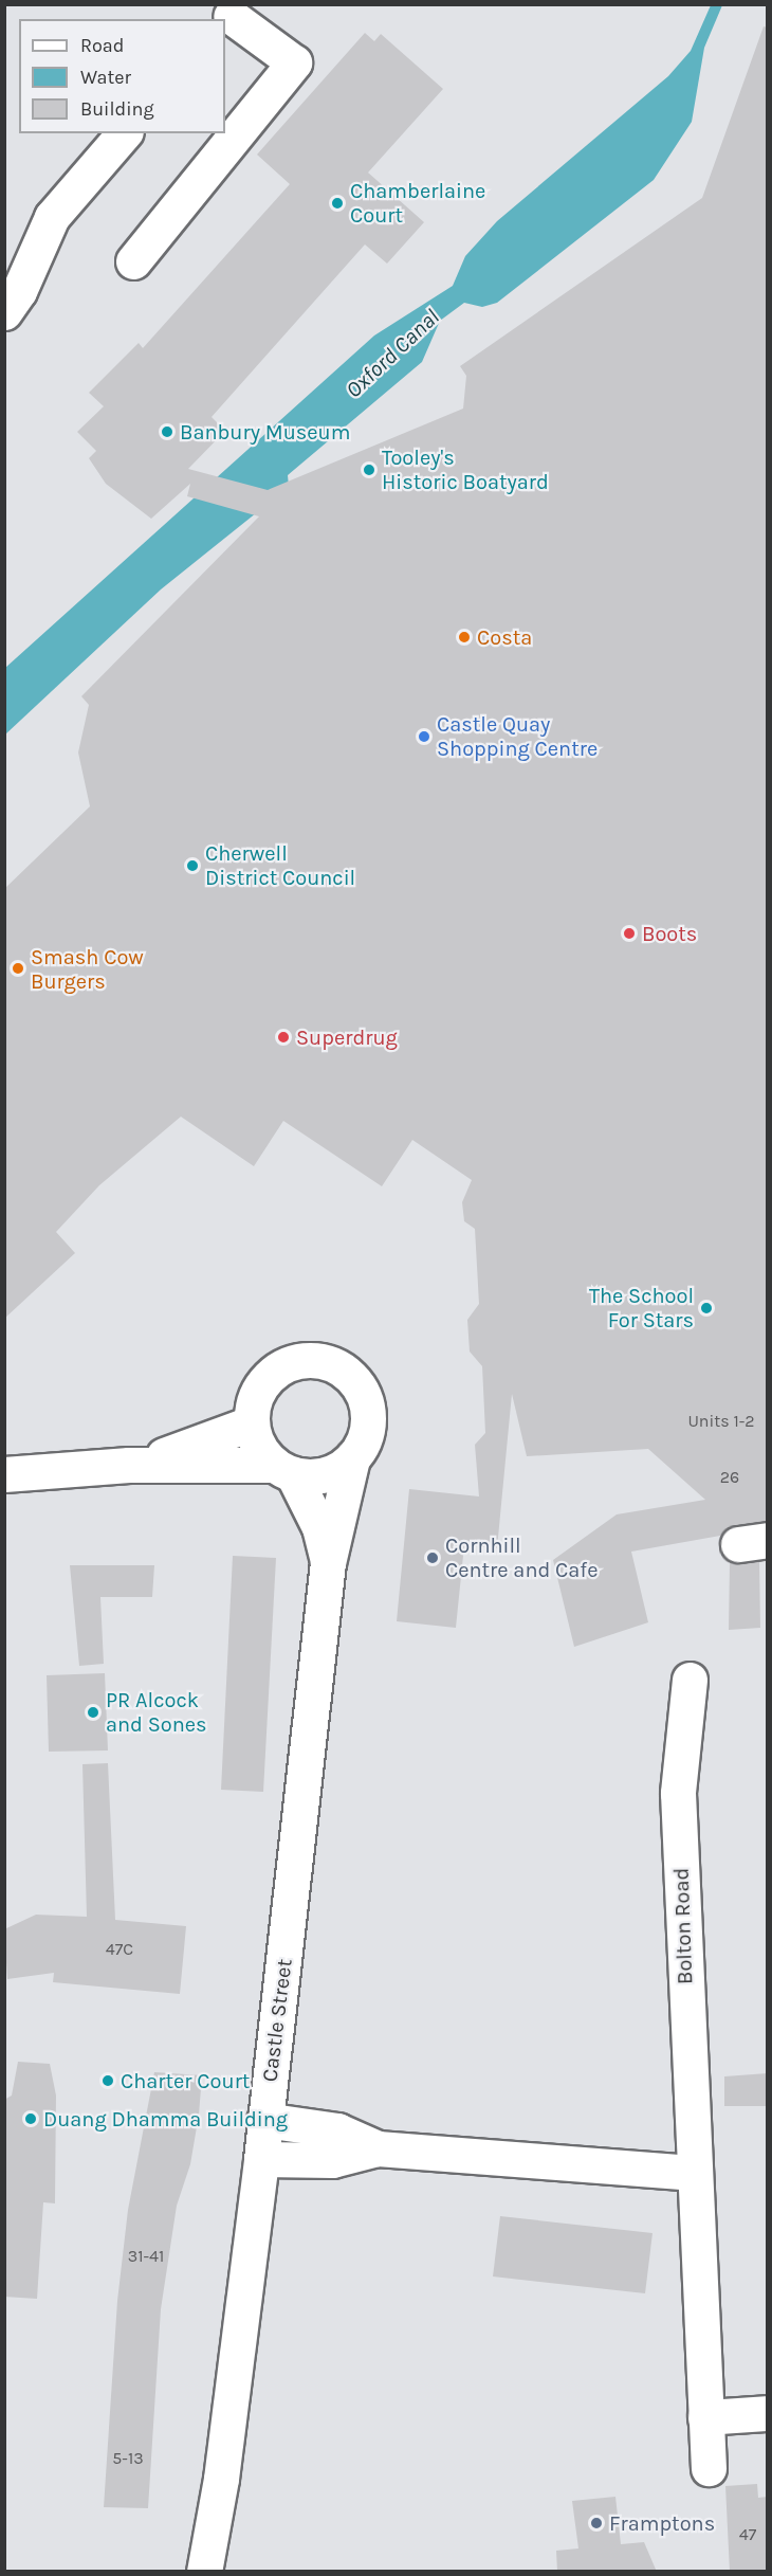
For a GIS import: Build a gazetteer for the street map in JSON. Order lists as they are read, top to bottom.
{
  "streets": {
    "street": ["Bolton Road", "Castle Street"]
  },
  "water": ["Oxford Canal"],
  "places": [
    "Chamberlaine Court",
    "Banbury Museum",
    "Tooley's Historic Boatyard",
    "Costa",
    "Castle Quay Shopping Centre",
    "Cherwell District Council",
    "Boots",
    "Smash Cow Burgers",
    "Superdrug",
    "The School For Stars",
    "Cornhill Centre and Cafe",
    "PR Alcock and Sones",
    "Charter Court",
    "Duang Dhamma Building",
    "Framptons"
  ],
  "house_numbers": [
    "Units 1-2",
    "26",
    "47C",
    "31-41",
    "5-13",
    "47"
  ],
  "legend": ["Road", "Water", "Building"]
}
